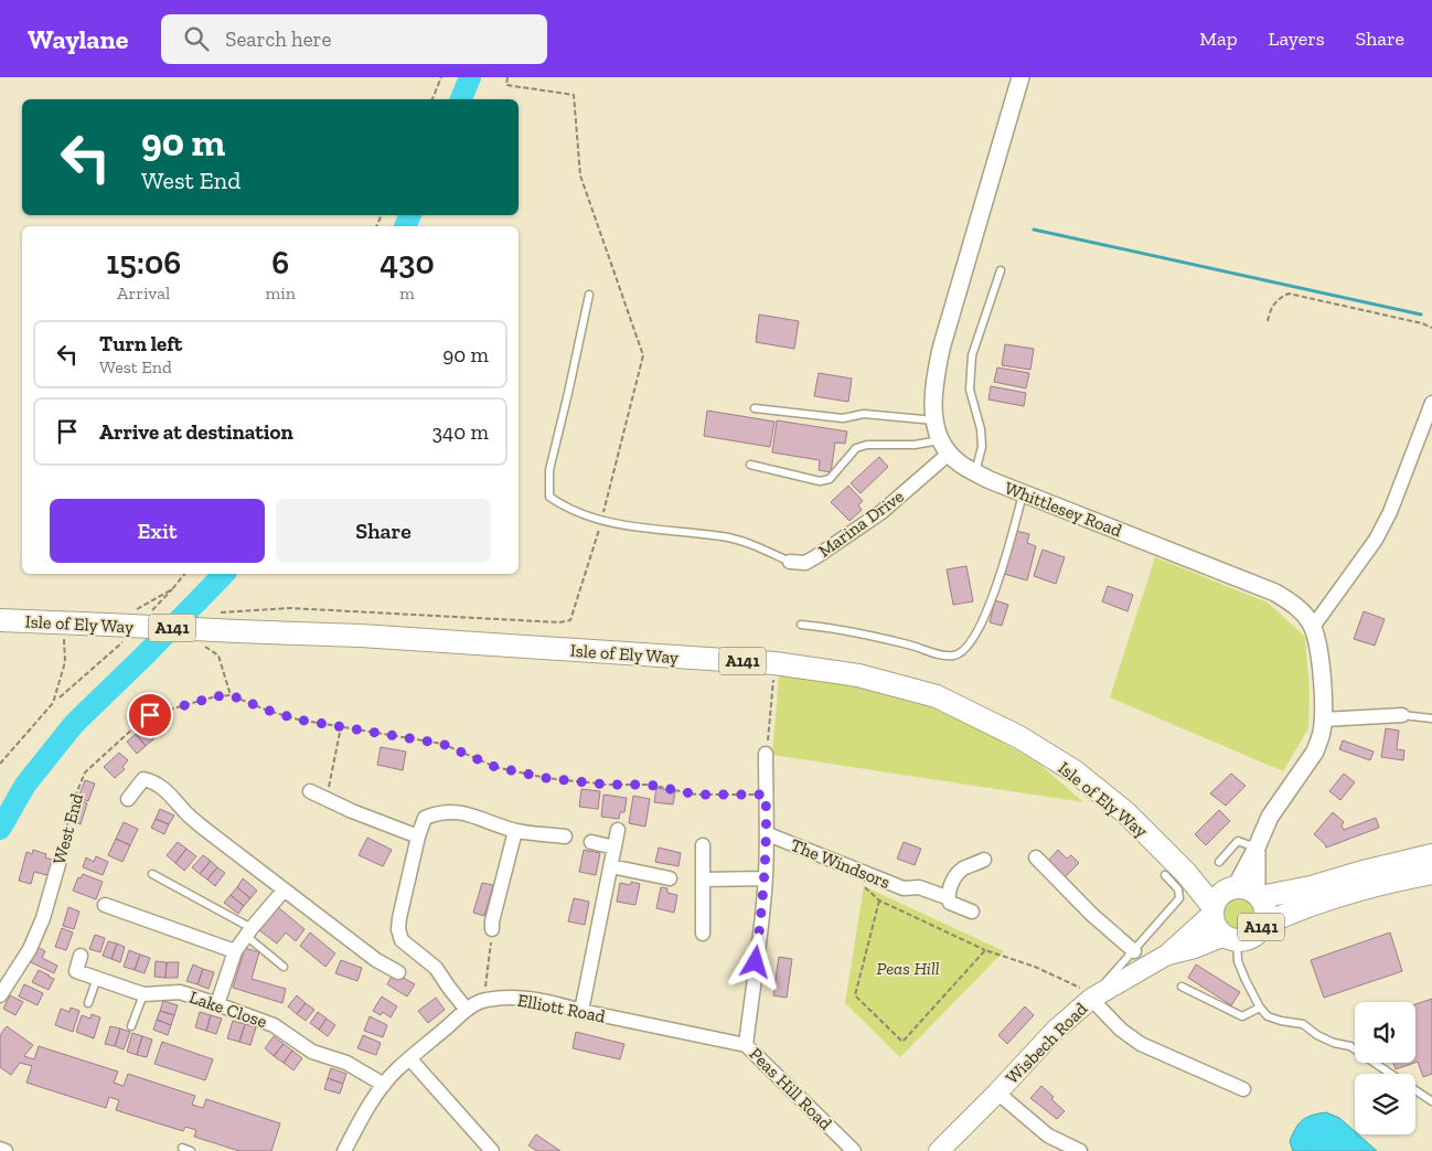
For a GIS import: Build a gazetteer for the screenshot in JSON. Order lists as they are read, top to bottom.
{
  "streets": {
    "highway": ["Isle of Ely Way", "A141"],
    "main road": ["Wisbech Road"],
    "street": [
      "Whittlesey Road",
      "Marina Drive",
      "West End",
      "The Windsors",
      "Elliott Road",
      "Lake Close",
      "Peas Hill Road"
    ]
  },
  "crossings": [
    ["Whittlesey Road", "Marina Drive"],
    ["Whittlesey Road", "Isle of Ely Way"],
    ["Whittlesey Road", "A141"],
    ["Whittlesey Road", "Wisbech Road"],
    ["Isle of Ely Way", "A141"],
    ["Isle of Ely Way", "Wisbech Road"],
    ["A141", "Wisbech Road"],
    ["The Windsors", "Peas Hill Road"],
    ["Elliott Road", "Lake Close"],
    ["Elliott Road", "Peas Hill Road"]
  ],
  "parks": ["Peas Hill"],
  "page": {
    "header": "Waylane",
    "search": "Search here",
    "nav": ["Map", "Layers", "Share"],
    "turn": ["90 m", "West End"],
    "eta": [
      "15:06",
      "Arrival",
      "6",
      "min",
      "430",
      "m"
    ],
    "list": [
      {
        "name": "Turn left",
        "note": "West End",
        "value": "90 m"
      },
      {
        "name": "Arrive at destination",
        "value": "340 m"
      }
    ],
    "buttons": ["Exit", "Share"]
  }
}
